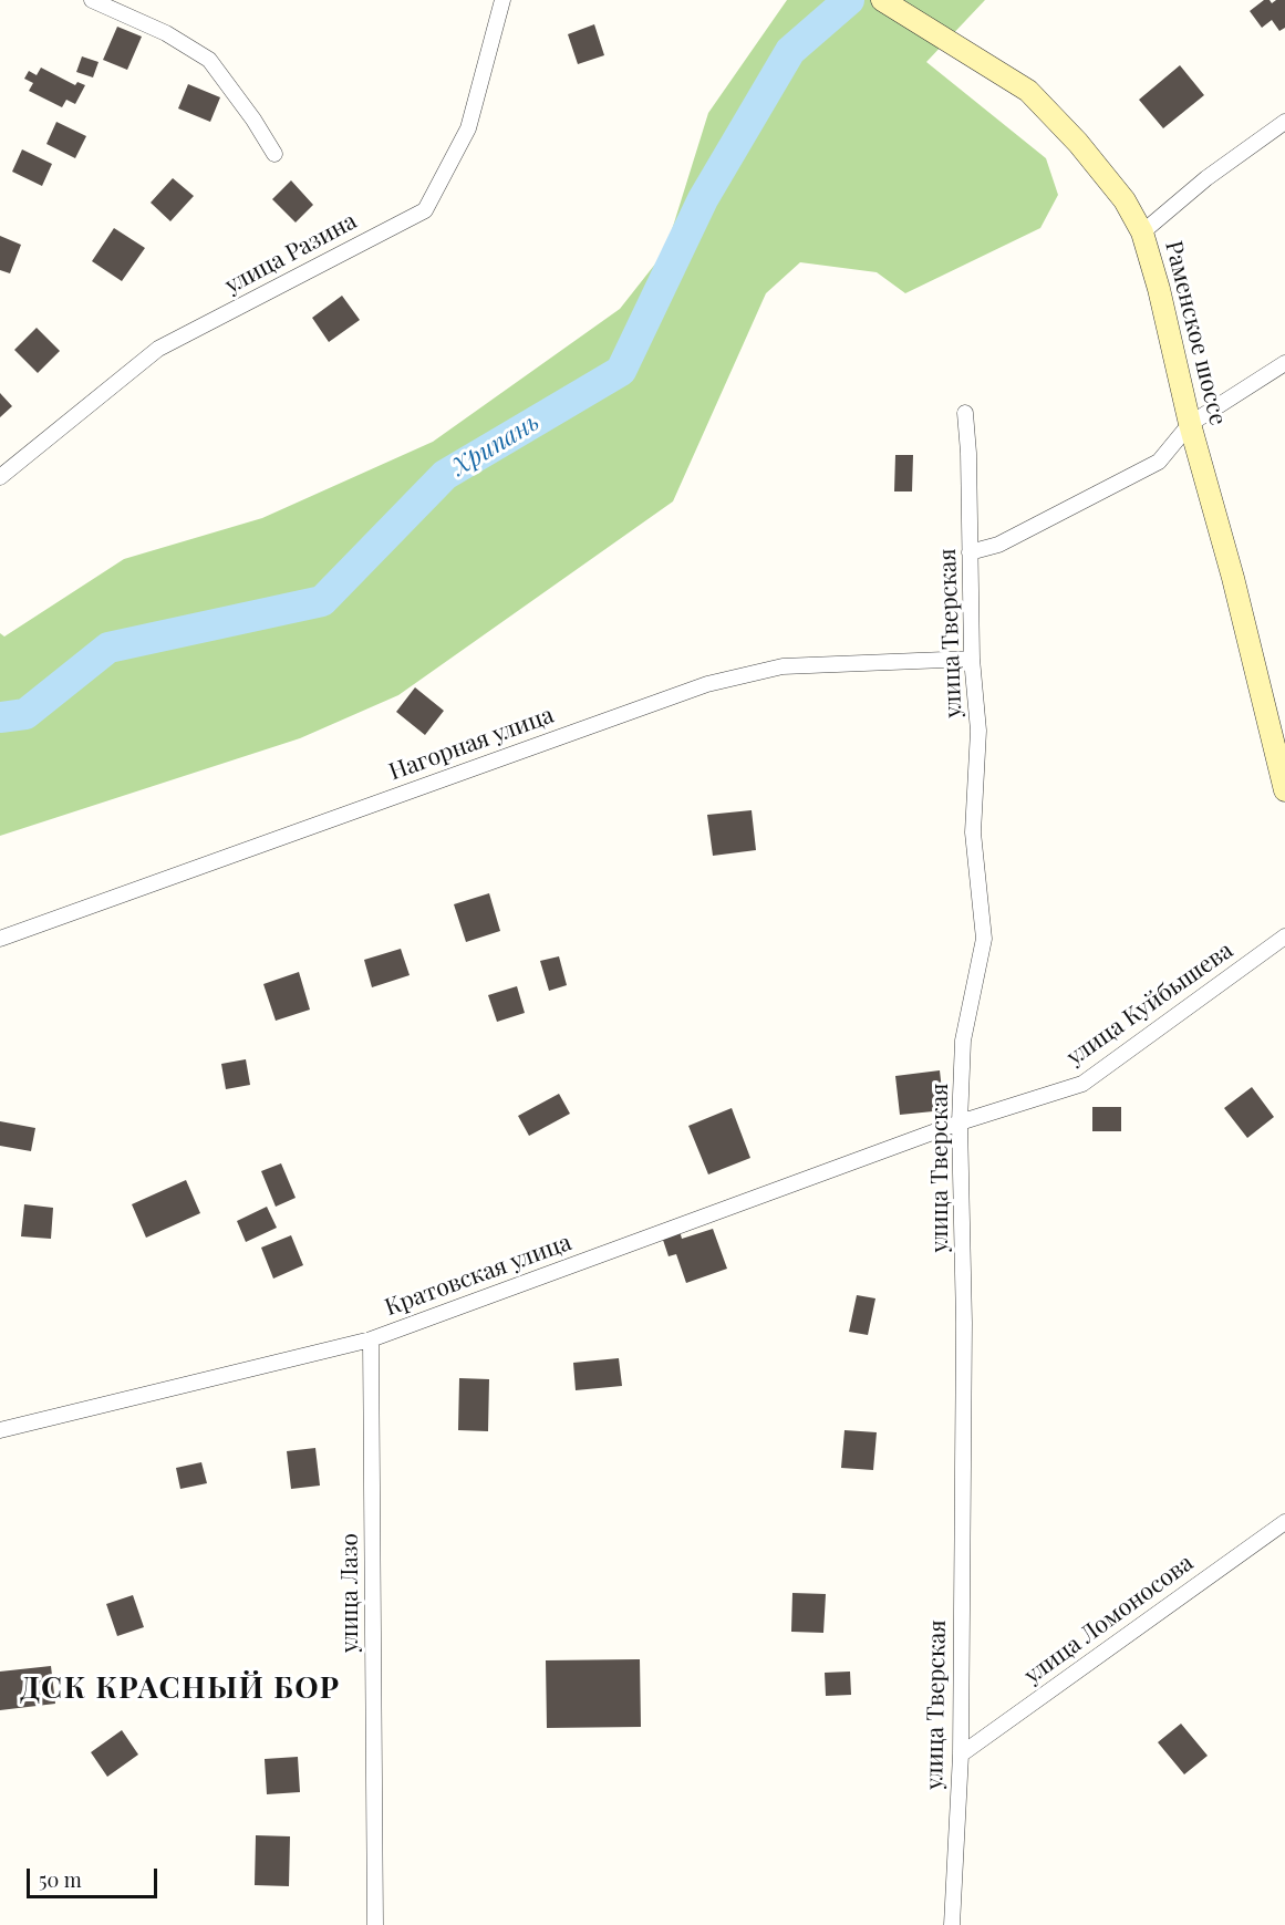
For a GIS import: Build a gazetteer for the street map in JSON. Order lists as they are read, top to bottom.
{
  "streets": {
    "main road": ["Раменское шоссе"],
    "street": [
      "улица Разина",
      "улица Тверская",
      "Нагорная улица",
      "улица Куйбышева",
      "Кратовская улица",
      "улица Лазо",
      "улица Ломоносова"
    ]
  },
  "crossings": [
    ["улица Тверская", "Нагорная улица"],
    ["улица Тверская", "улица Куйбышева"],
    ["улица Тверская", "Кратовская улица"],
    ["улица Тверская", "улица Ломоносова"],
    ["улица Куйбышева", "Кратовская улица"],
    ["Кратовская улица", "улица Лазо"]
  ],
  "districts": ["ДСК КРАСНЫЙ БОР"],
  "water": ["Хрипань"],
  "scale_bar": "50 m"
}
